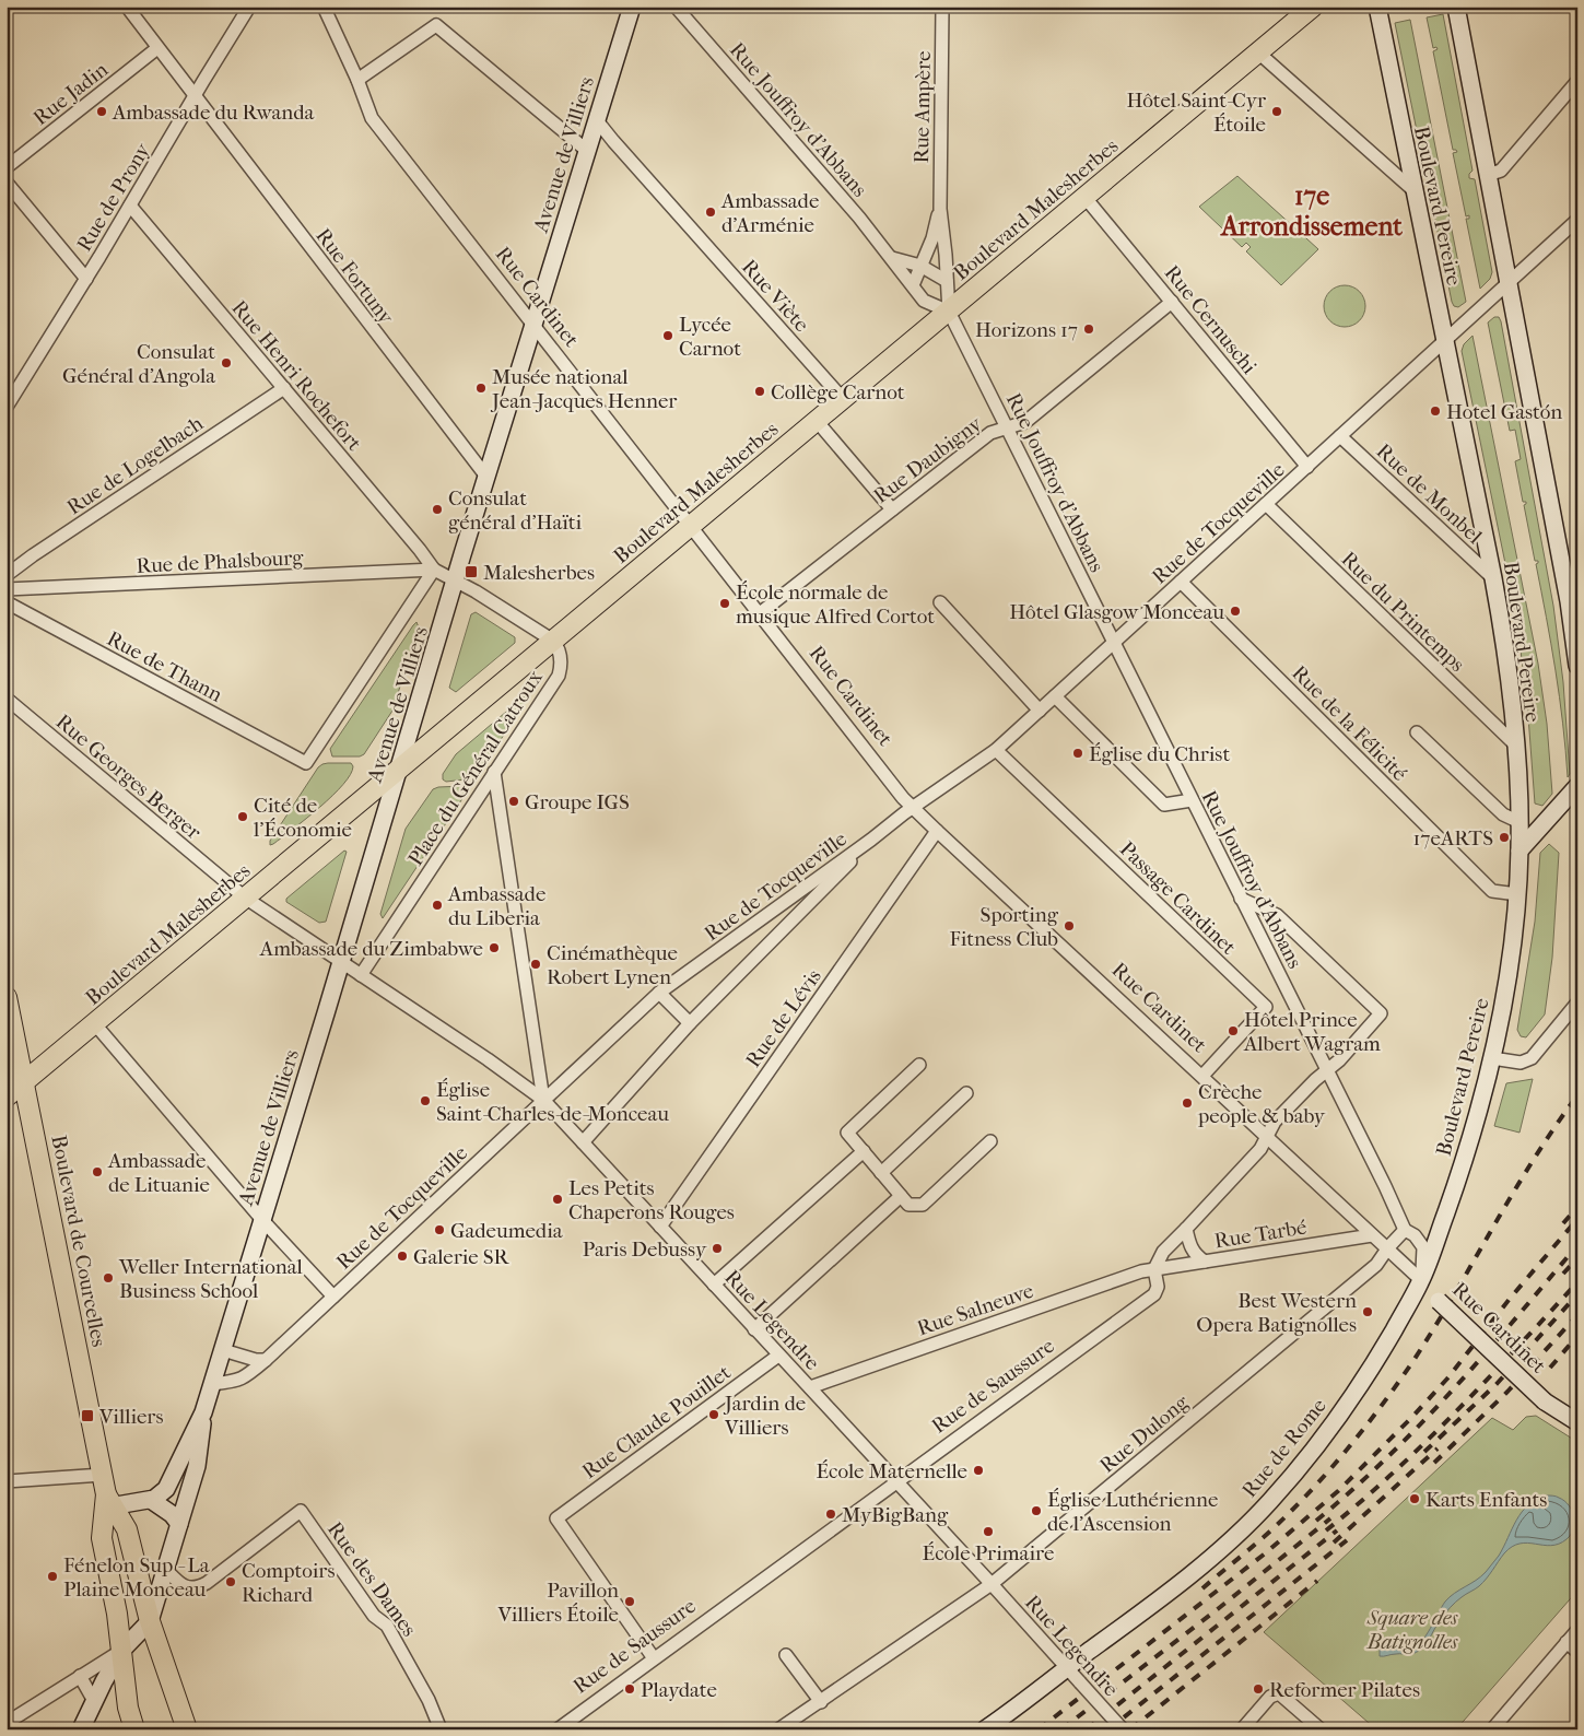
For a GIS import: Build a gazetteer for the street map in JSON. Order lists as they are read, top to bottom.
{
  "streets": {
    "main road": [
      "Avenue de Villiers",
      "Boulevard Pereire",
      "Boulevard Malesherbes",
      "Rue Cardinet",
      "Boulevard de Courcelles",
      "Rue de Rome"
    ],
    "street": [
      "Rue Jadin",
      "Rue Ampère",
      "Rue Jouffroy d'Abbans",
      "Rue de Prony",
      "Rue Fortuny",
      "Rue Viète",
      "Rue Cernuschi",
      "Rue Henri Rochefort",
      "Rue Daubigny",
      "Rue de Logelbach",
      "Rue de Monbel",
      "Rue de Tocqueville",
      "Rue de Phalsbourg",
      "Rue du Printemps",
      "Rue de Thann",
      "Rue de la Félicité",
      "Place du Général Catroux",
      "Rue Georges Berger",
      "Passage Cardinet",
      "Rue de Lévis",
      "Rue Tarbé",
      "Rue Salneuve",
      "Rue Legendre",
      "Rue de Saussure",
      "Rue Claude Pouillet",
      "Rue Dulong",
      "Rue des Dames"
    ]
  },
  "crossings": [
    ["Rue Jadin", "Rue Fortuny"],
    ["Rue Ampère", "Rue Jouffroy d'Abbans"],
    ["Rue Jouffroy d'Abbans", "Boulevard Pereire"],
    ["Rue Jouffroy d'Abbans", "Boulevard Malesherbes"],
    ["Rue Jouffroy d'Abbans", "Rue Cardinet"],
    ["Rue Jouffroy d'Abbans", "Rue Daubigny"],
    ["Rue Jouffroy d'Abbans", "Rue de Tocqueville"],
    ["Rue Jouffroy d'Abbans", "Rue de Saussure"],
    ["Rue Jouffroy d'Abbans", "Rue de Rome"],
    ["Avenue de Villiers", "Boulevard Malesherbes"],
    ["Avenue de Villiers", "Rue Fortuny"],
    ["Avenue de Villiers", "Rue Viète"],
    ["Avenue de Villiers", "Rue Cardinet"],
    ["Avenue de Villiers", "Rue de Tocqueville"],
    ["Avenue de Villiers", "Boulevard de Courcelles"],
    ["Avenue de Villiers", "Rue des Dames"],
    ["Rue de Prony", "Rue Fortuny"],
    ["Rue de Prony", "Rue Henri Rochefort"],
    ["Boulevard Pereire", "Rue Cardinet"],
    ["Boulevard Pereire", "Rue de Monbel"],
    ["Boulevard Pereire", "Rue de Tocqueville"],
    ["Boulevard Pereire", "Rue du Printemps"],
    ["Boulevard Pereire", "Rue de la Félicité"],
    ["Boulevard Pereire", "Rue de Rome"],
    ["Boulevard Malesherbes", "Rue Viète"],
    ["Boulevard Malesherbes", "Rue Cardinet"],
    ["Boulevard Malesherbes", "Rue Cernuschi"],
    ["Boulevard Malesherbes", "Place du Général Catroux"],
    ["Boulevard Malesherbes", "Rue Georges Berger"],
    ["Boulevard Malesherbes", "Boulevard de Courcelles"],
    ["Rue Cardinet", "Rue Daubigny"],
    ["Rue Cardinet", "Rue de Tocqueville"],
    ["Rue Cardinet", "Passage Cardinet"],
    ["Rue Cardinet", "Rue de Lévis"],
    ["Rue Cardinet", "Rue Tarbé"],
    ["Rue Cardinet", "Rue de Saussure"],
    ["Rue Cardinet", "Rue Dulong"],
    ["Rue Cardinet", "Rue de Rome"],
    ["Rue Cernuschi", "Rue Daubigny"],
    ["Rue Cernuschi", "Rue de Tocqueville"],
    ["Rue Henri Rochefort", "Rue de Logelbach"],
    ["Rue Henri Rochefort", "Rue de Phalsbourg"],
    ["Rue Henri Rochefort", "Rue de Thann"],
    ["Rue de Monbel", "Rue de Tocqueville"],
    ["Rue de Tocqueville", "Rue du Printemps"],
    ["Rue de Tocqueville", "Rue de la Félicité"],
    ["Rue de Tocqueville", "Passage Cardinet"],
    ["Rue de Tocqueville", "Rue Legendre"],
    ["Rue de Phalsbourg", "Rue de Thann"],
    ["Place du Général Catroux", "Rue Legendre"],
    ["Rue de Lévis", "Rue Legendre"],
    ["Rue Tarbé", "Rue Salneuve"],
    ["Rue Tarbé", "Rue de Saussure"],
    ["Rue Salneuve", "Rue Legendre"],
    ["Rue Salneuve", "Rue de Saussure"],
    ["Rue Legendre", "Rue de Saussure"],
    ["Rue Legendre", "Rue Claude Pouillet"],
    ["Rue Legendre", "Rue Dulong"],
    ["Rue Legendre", "Rue de Rome"],
    ["Rue de Saussure", "Rue Claude Pouillet"]
  ],
  "districts": ["17e Arrondissement"],
  "parks": ["Square des Batignolles"],
  "places": {
    "other": [
      "Ambassade du Rwanda",
      "Hôtel Saint-Cyr Étoile",
      "Ambassade d'Arménie",
      "Horizons 17",
      "Lycée Carnot",
      "Consulat Général d'Angola",
      "Musée national Jean-Jacques Henner",
      "Collège Carnot",
      "Hotel Gastón",
      "Consulat général d'Haïti",
      "École normale de musique Alfred Cortot",
      "Hôtel Glasgow Monceau",
      "Église du Christ",
      "Groupe IGS",
      "Cité de l'Économie",
      "17eARTS",
      "Ambassade du Liberia",
      "Sporting Fitness Club",
      "Ambassade du Zimbabwe",
      "Cinémathèque Robert Lynen",
      "Hôtel Prince Albert Wagram",
      "Église Saint-Charles-de-Monceau",
      "Crèche people & baby",
      "Ambassade de Lituanie",
      "Les Petits Chaperons Rouges",
      "Gadeumedia",
      "Paris Debussy",
      "Galerie SR",
      "Weller International Business School",
      "Best Western Opera Batignolles",
      "Jardin de Villiers",
      "École Maternelle",
      "Karts Enfants",
      "Église Luthérienne de l'Ascension",
      "MyBigBang",
      "École Primaire",
      "Fénelon Sup - La Plaine Monceau",
      "Comptoirs Richard",
      "Pavillon Villiers Étoile",
      "Playdate",
      "Reformer Pilates"
    ],
    "transit": ["Malesherbes", "Villiers"]
  }
}
